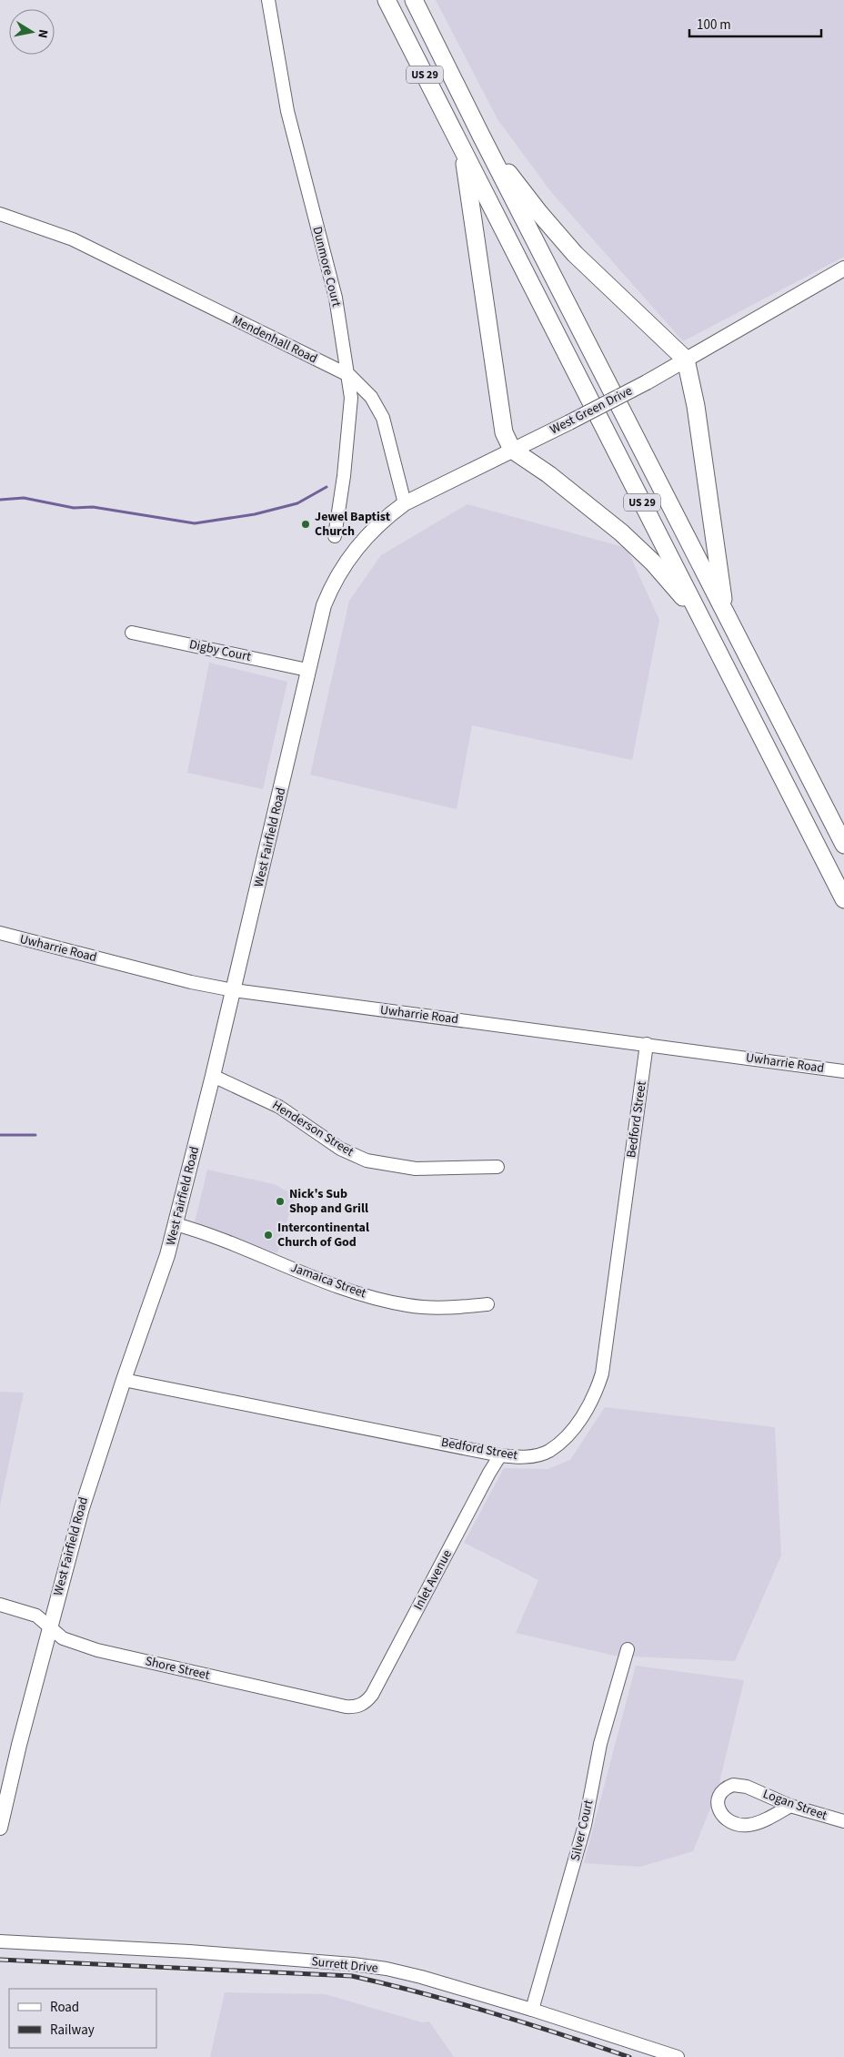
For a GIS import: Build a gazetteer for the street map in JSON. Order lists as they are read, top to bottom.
{
  "streets": {
    "highway": ["US 29"],
    "main road": ["West Green Drive", "West Fairfield Road"],
    "street": [
      "Dunmore Court",
      "Mendenhall Road",
      "Digby Court",
      "Uwharrie Road",
      "Bedford Street",
      "Henderson Street",
      "Jamaica Street",
      "Inlet Avenue",
      "Shore Street",
      "Logan Street",
      "Silver Court",
      "Surrett Drive"
    ]
  },
  "crossings": [
    ["Dunmore Court", "Mendenhall Road"],
    ["Mendenhall Road", "West Green Drive"],
    ["West Green Drive", "West Fairfield Road"],
    ["Digby Court", "West Fairfield Road"],
    ["West Fairfield Road", "Uwharrie Road"],
    ["West Fairfield Road", "Bedford Street"],
    ["West Fairfield Road", "Henderson Street"],
    ["West Fairfield Road", "Jamaica Street"],
    ["West Fairfield Road", "Shore Street"],
    ["Uwharrie Road", "Bedford Street"],
    ["Bedford Street", "Inlet Avenue"],
    ["Inlet Avenue", "Shore Street"],
    ["Silver Court", "Surrett Drive"]
  ],
  "places": ["Jewel Baptist Church", "Nick's Sub Shop and Grill", "Intercontinental Church of God"],
  "legend": ["Road", "Railway"],
  "scale_bar": "100 m",
  "north": "right"
}
